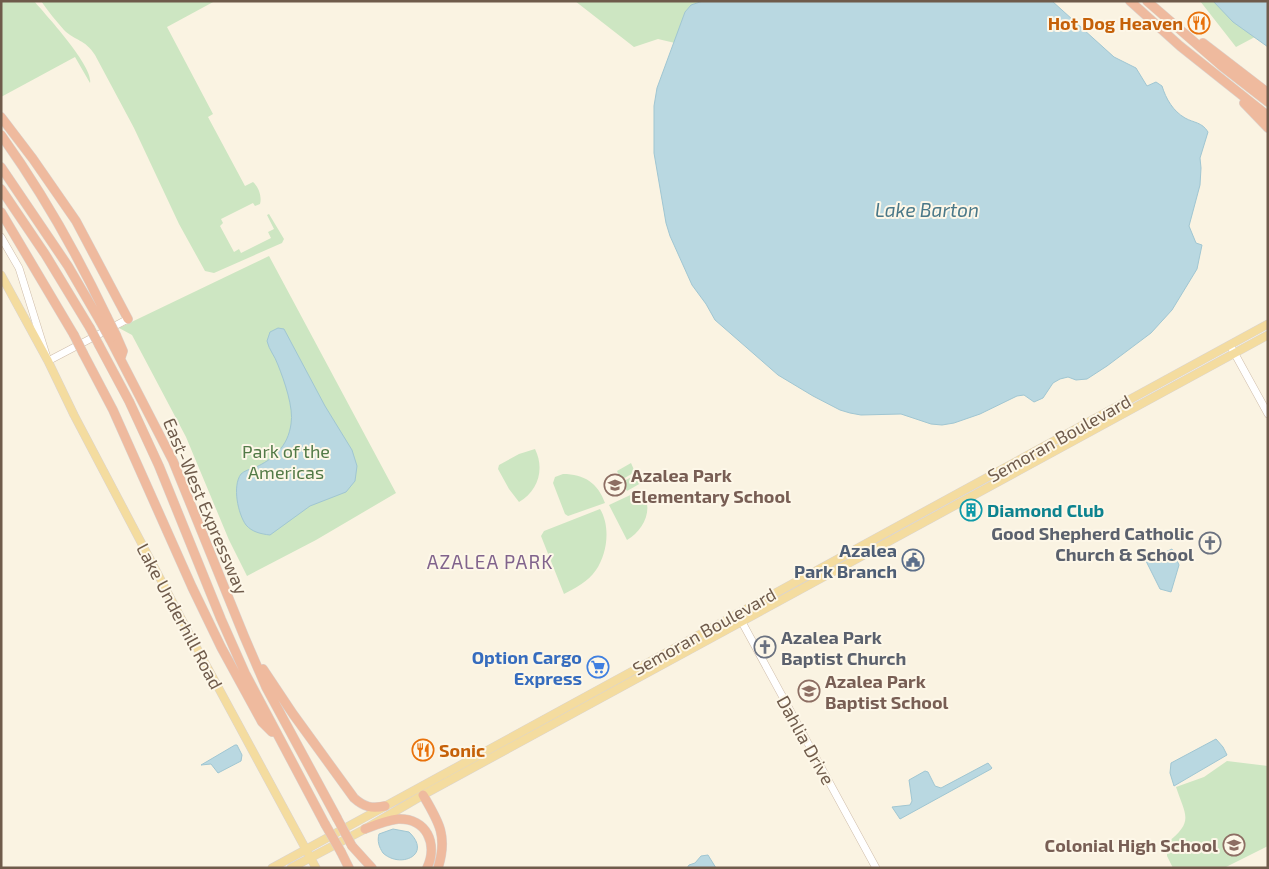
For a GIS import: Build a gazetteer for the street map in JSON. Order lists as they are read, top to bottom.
{
  "streets": {
    "highway": ["East-West Expressway"],
    "main road": ["Semoran Boulevard", "Lake Underhill Road"],
    "street": ["Dahlia Drive"]
  },
  "crossings": [
    ["Semoran Boulevard", "Lake Underhill Road"],
    ["Semoran Boulevard", "Dahlia Drive"]
  ],
  "districts": ["AZALEA PARK"],
  "water": ["Lake Barton"],
  "parks": ["Park of the Americas"],
  "places": {
    "restaurant": ["Hot Dog Heaven", "Sonic"],
    "school or university": ["Azalea Park Elementary School", "Azalea Park Baptist School", "Colonial High School"],
    "building": ["Diamond Club"],
    "church": ["Good Shepherd Catholic Church & School", "Azalea Park Baptist Church"],
    "public building": ["Azalea Park Branch"],
    "supermarket": ["Option Cargo Express"]
  }
}
